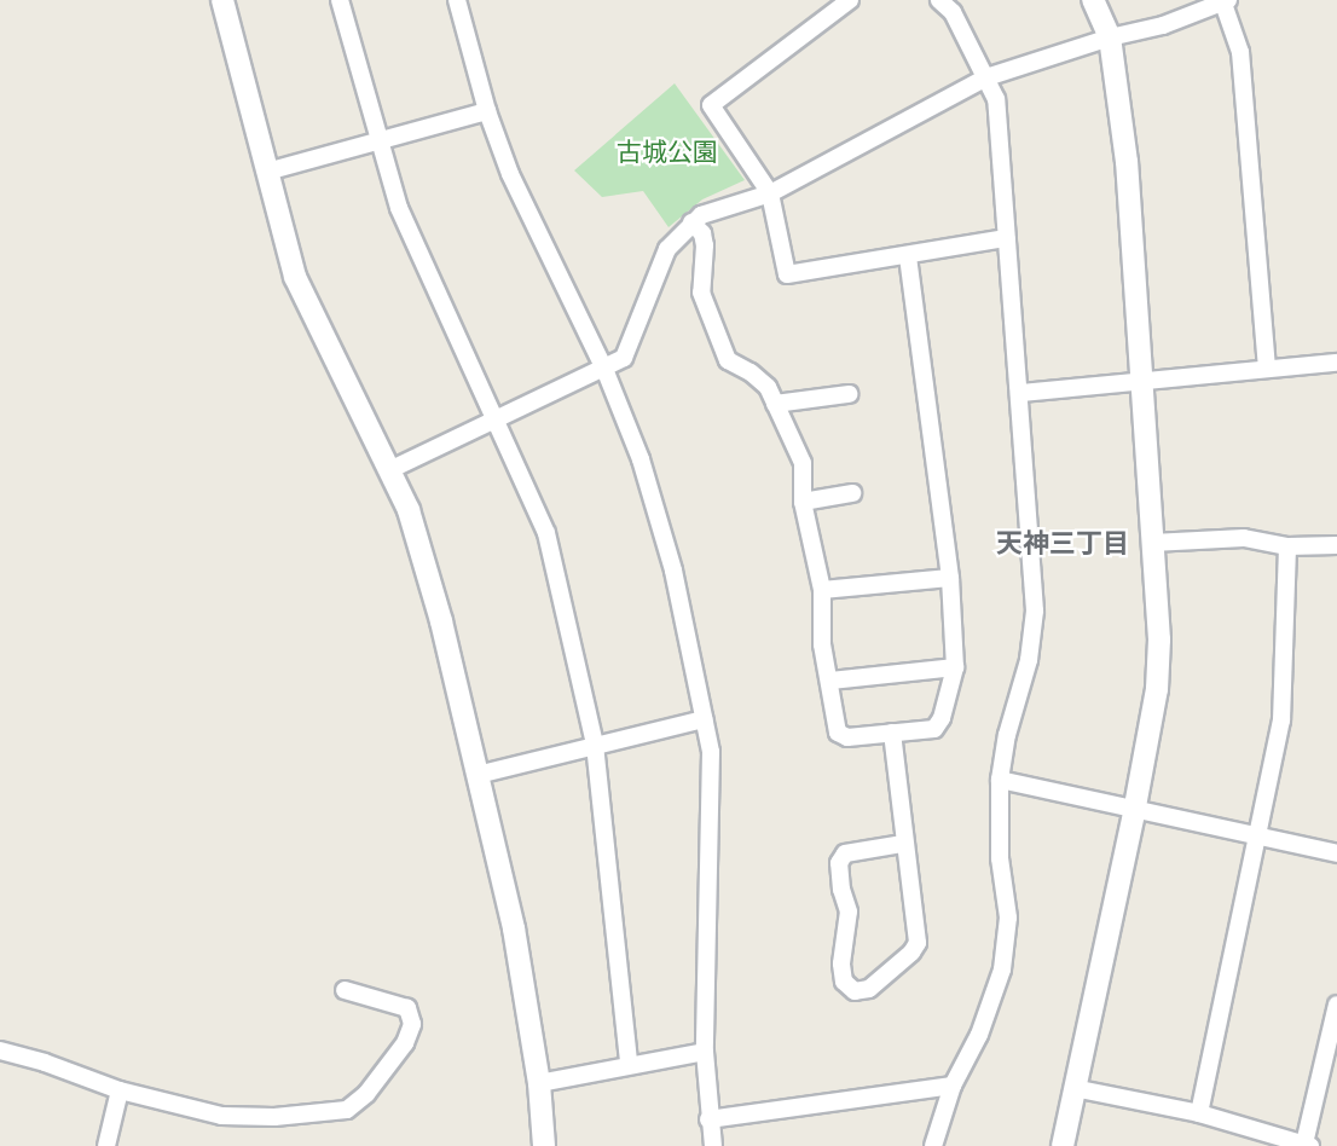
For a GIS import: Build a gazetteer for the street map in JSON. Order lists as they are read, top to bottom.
{
  "districts": ["天神三丁目"],
  "parks": ["古城公園"]
}
